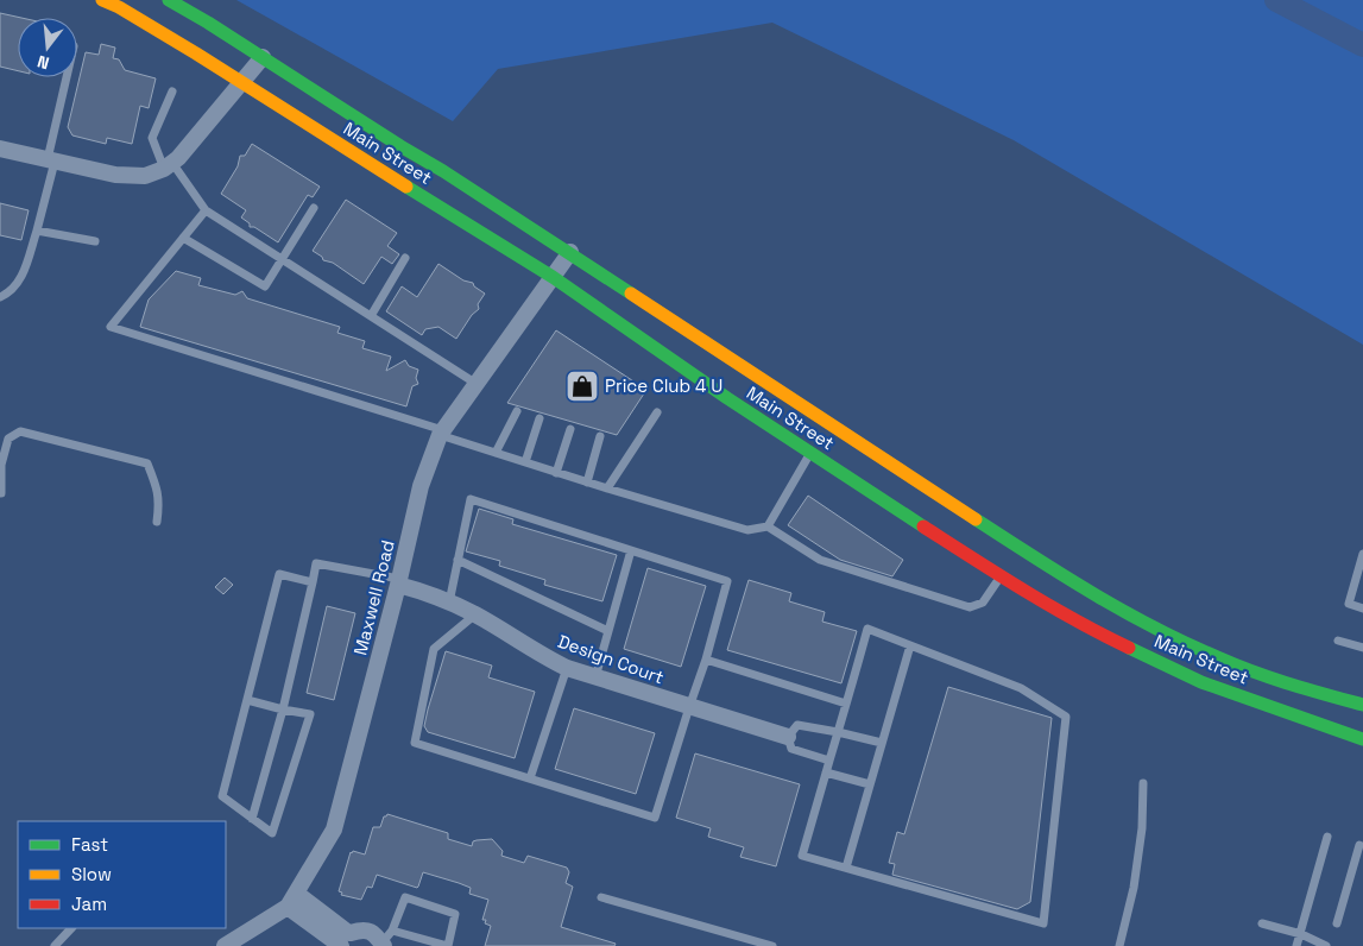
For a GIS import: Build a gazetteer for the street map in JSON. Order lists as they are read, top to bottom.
{
  "streets": {
    "main road": ["Main Street"],
    "street": ["Maxwell Road", "Design Court"]
  },
  "crossings": [
    ["Main Street", "Maxwell Road"],
    ["Maxwell Road", "Design Court"]
  ],
  "places": {
    "shop": ["Price Club 4 U"]
  },
  "legend": ["Fast", "Slow", "Jam"],
  "north": "bottom"
}
